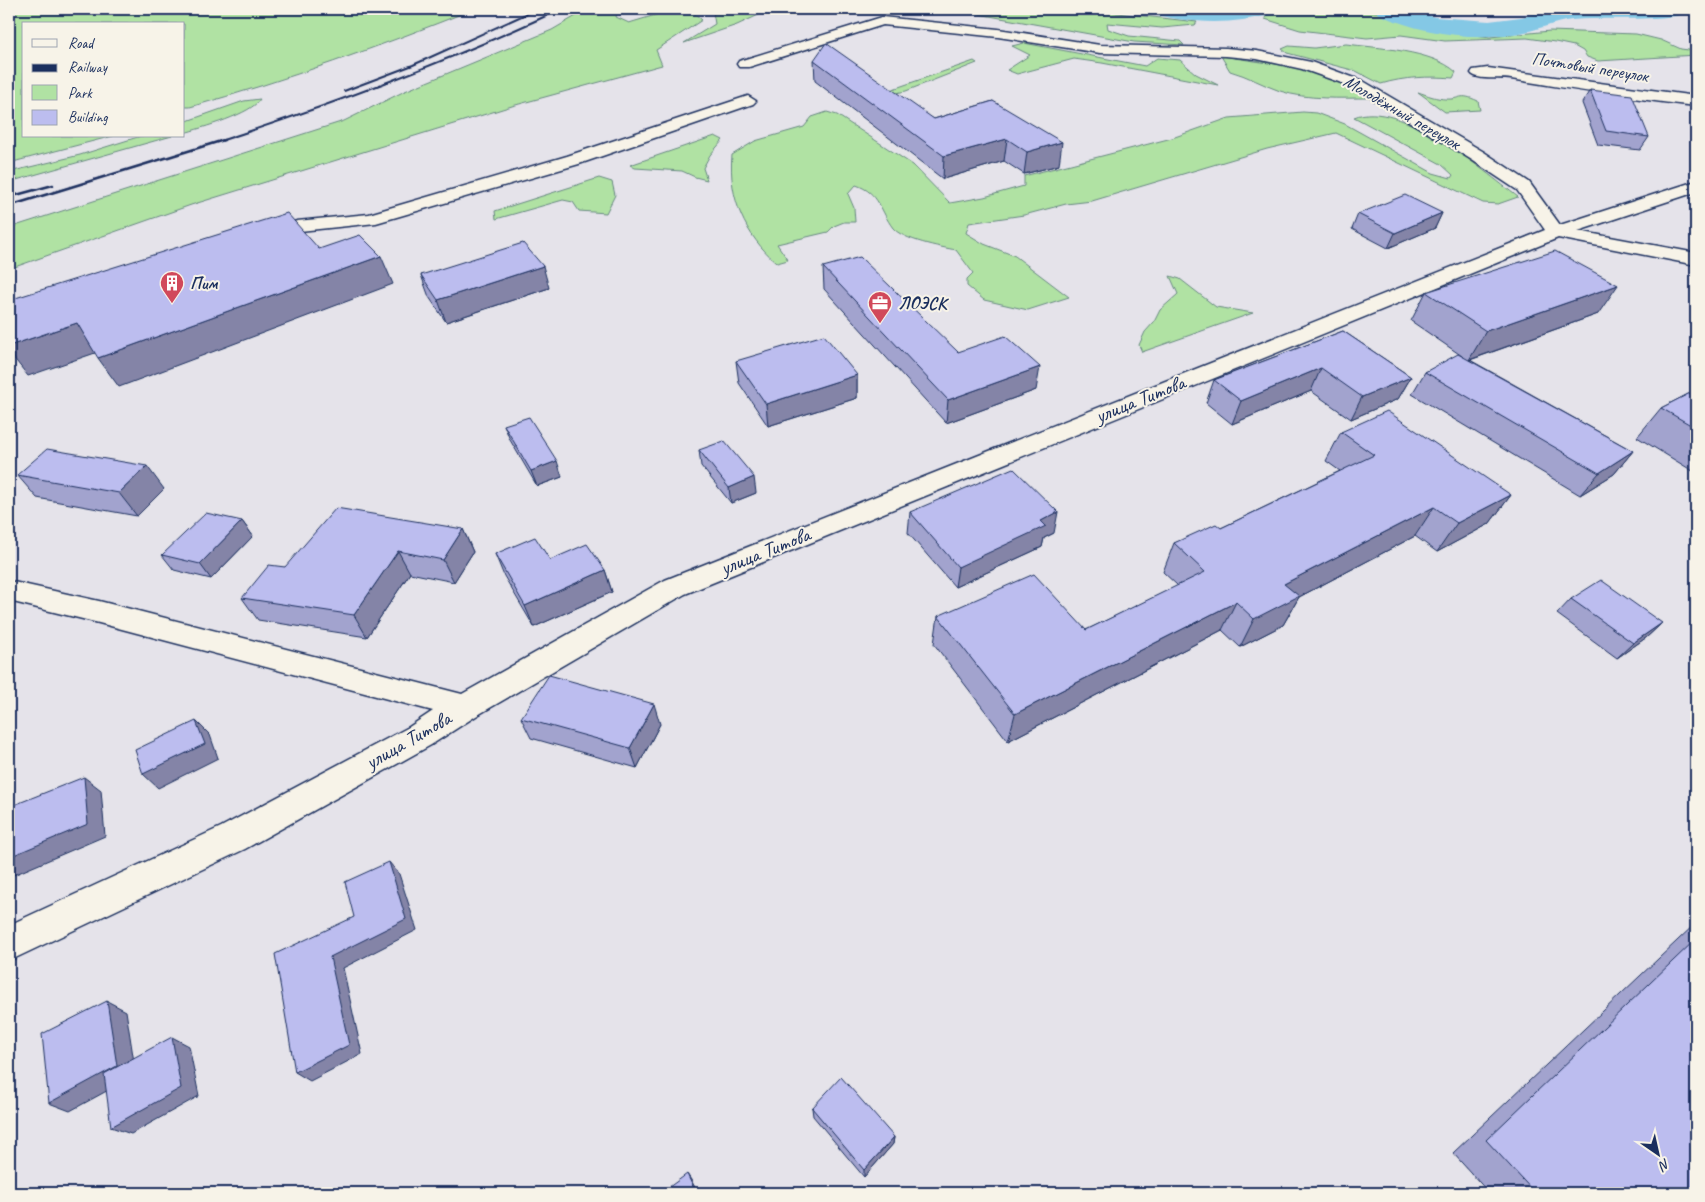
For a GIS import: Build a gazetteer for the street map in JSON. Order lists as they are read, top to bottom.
{
  "streets": {
    "street": ["Почтовый переулок", "Молодёжный переулок", "улица Титова"]
  },
  "crossings": [
    ["Молодёжный переулок", "улица Титова"]
  ],
  "places": {
    "building": ["Пим"],
    "office": ["ЛОЭСК"]
  },
  "legend": [
    "Road",
    "Railway",
    "Park",
    "Building"
  ],
  "north": "bottom right"
}
